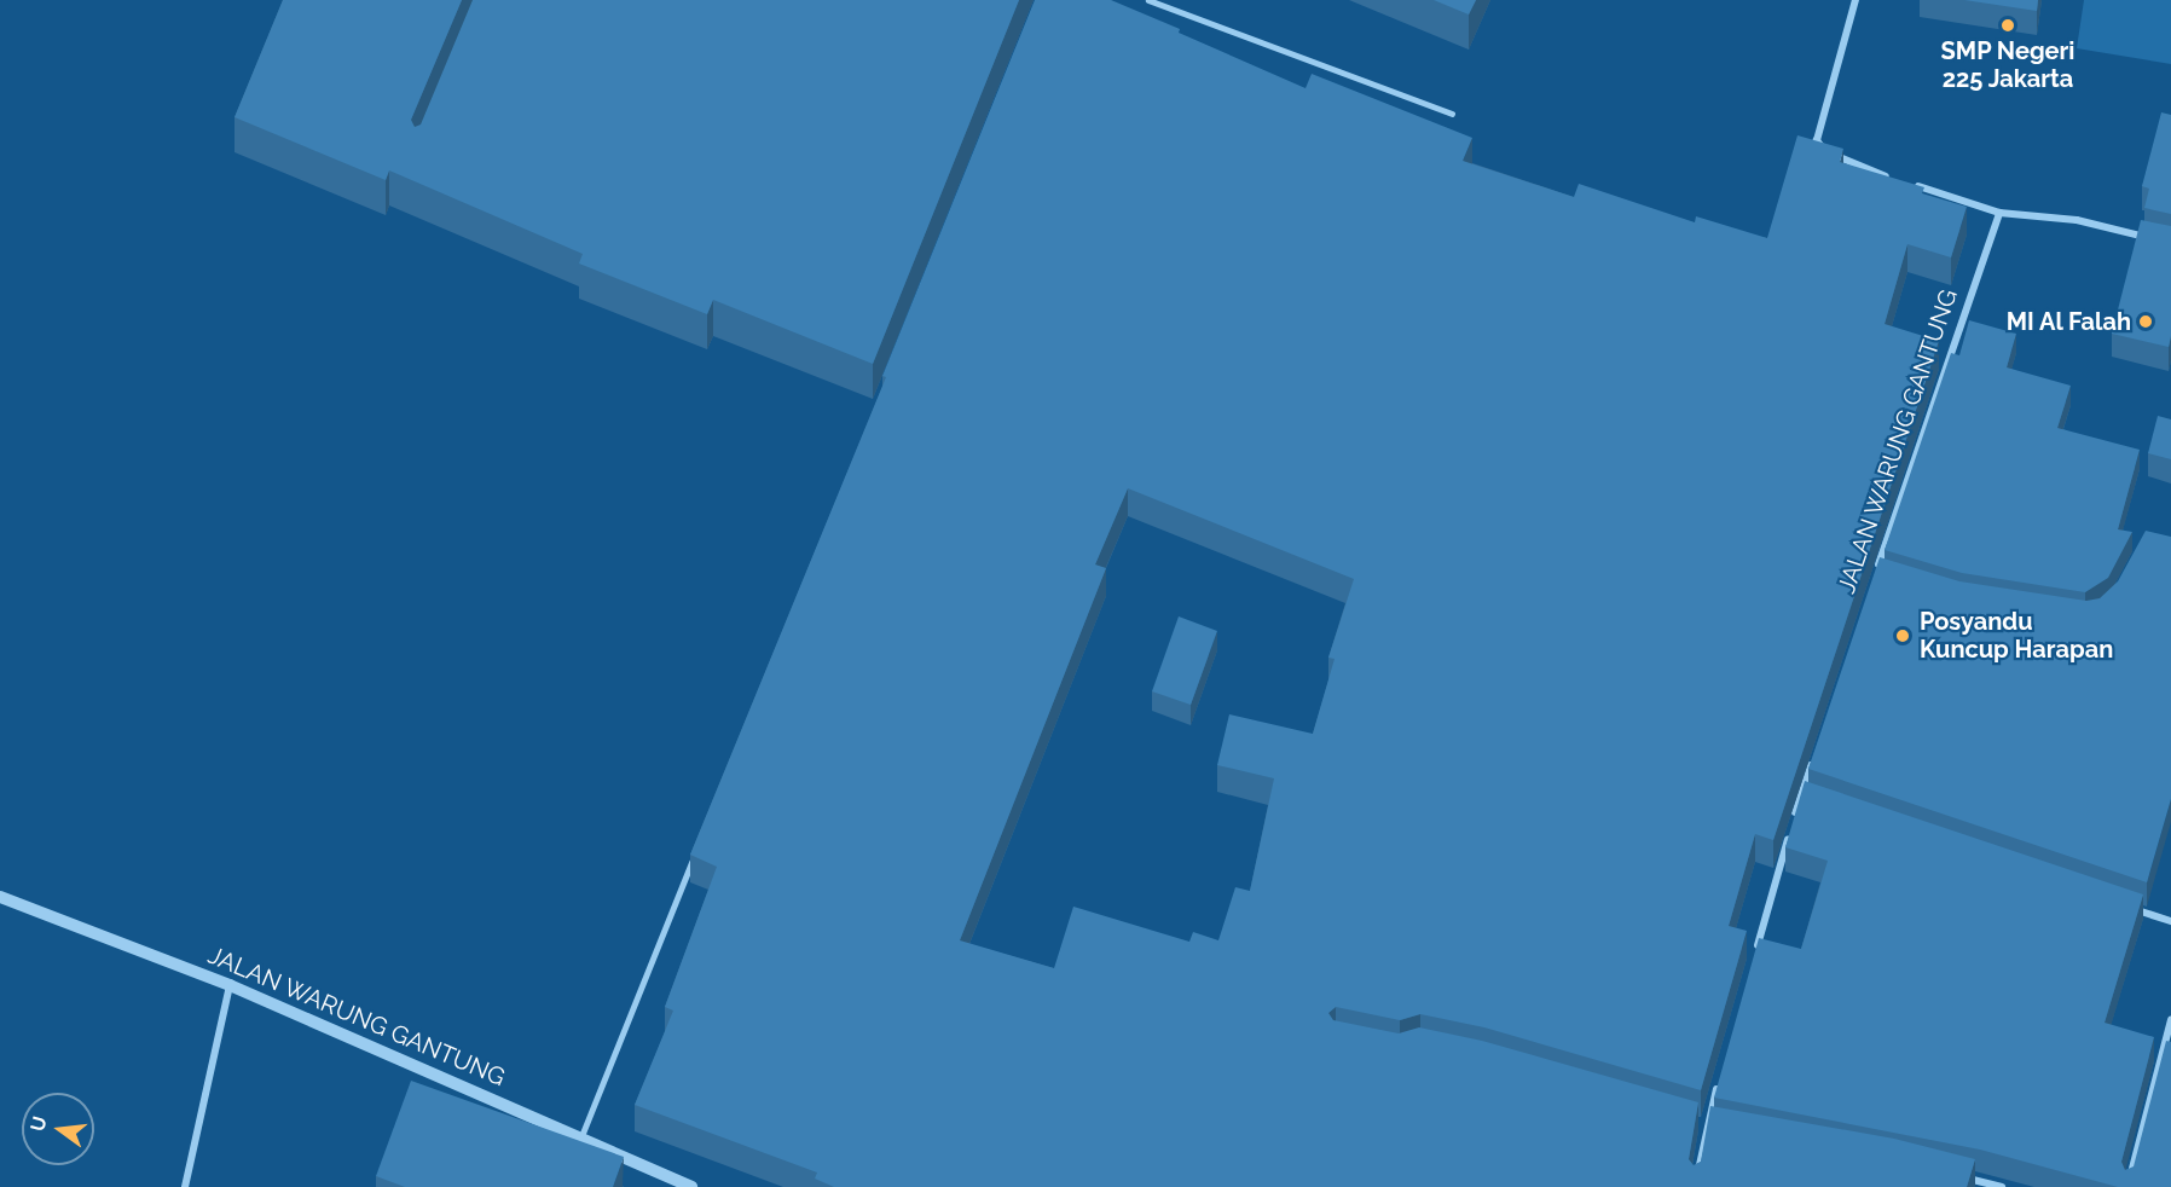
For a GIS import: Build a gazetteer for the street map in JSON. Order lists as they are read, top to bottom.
{
  "streets": {
    "street": ["JALAN WARUNG GANTUNG"]
  },
  "places": ["SMP Negeri 225 Jakarta", "MI Al Falah", "Posyandu Kuncup Harapan"],
  "north": "left"
}
